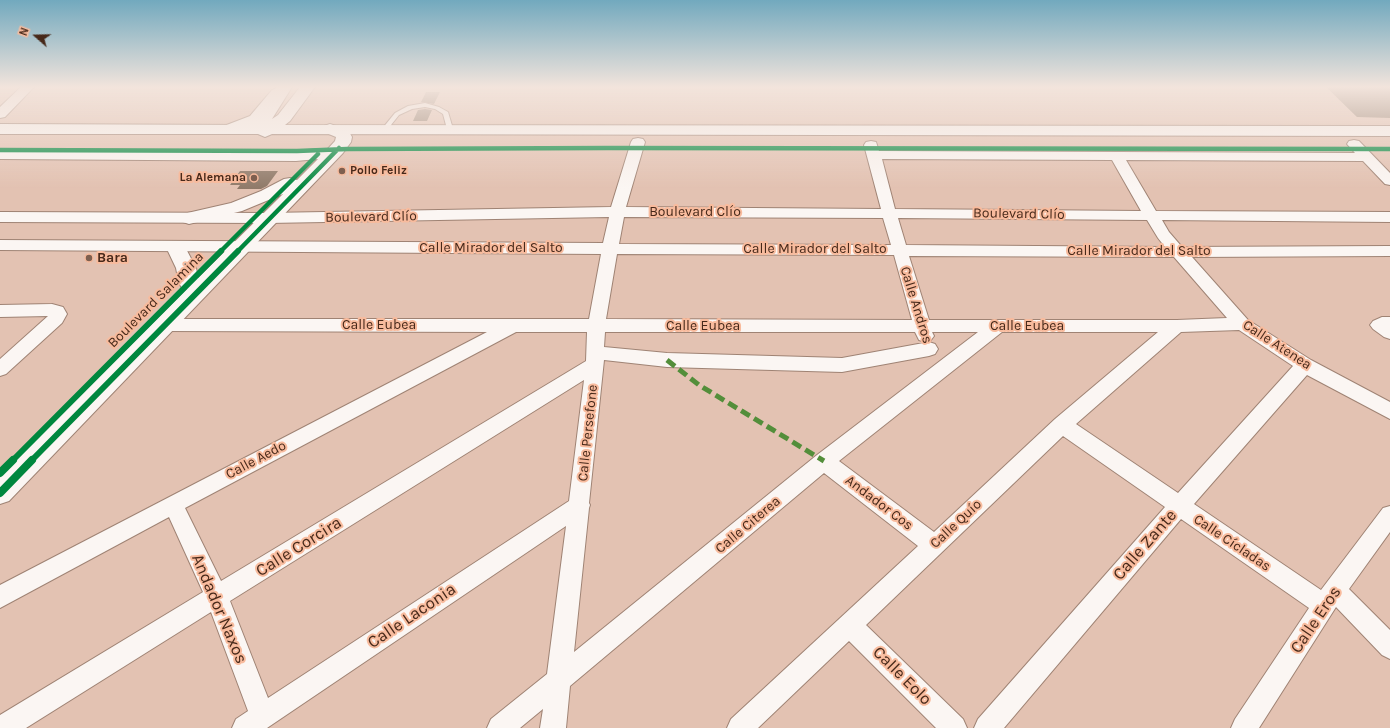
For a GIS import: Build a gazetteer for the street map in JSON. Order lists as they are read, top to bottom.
{
  "streets": {
    "main road": ["Boulevard Salamina"],
    "street": [
      "Boulevard Clío",
      "Calle Mirador del Salto",
      "Calle Andros",
      "Calle Eubea",
      "Calle Atenea",
      "Calle Persefone",
      "Calle Aedo",
      "Andador Cos",
      "Calle Quío",
      "Calle Citerea",
      "Calle Cícladas",
      "Calle Zante",
      "Calle Corcira",
      "Andador Naxos",
      "Calle Laconia",
      "Calle Eros",
      "Calle Eolo"
    ]
  },
  "crossings": [
    ["Boulevard Clío", "Boulevard Salamina"],
    ["Boulevard Clío", "Calle Andros"],
    ["Boulevard Clío", "Calle Atenea"],
    ["Boulevard Clío", "Calle Persefone"],
    ["Calle Mirador del Salto", "Boulevard Salamina"],
    ["Calle Mirador del Salto", "Calle Andros"],
    ["Calle Mirador del Salto", "Calle Atenea"],
    ["Calle Mirador del Salto", "Calle Persefone"],
    ["Boulevard Salamina", "Calle Eubea"],
    ["Calle Andros", "Calle Eubea"],
    ["Calle Andros", "Calle Citerea"],
    ["Calle Eubea", "Calle Atenea"],
    ["Calle Eubea", "Calle Persefone"],
    ["Calle Eubea", "Calle Aedo"],
    ["Calle Eubea", "Calle Quío"],
    ["Calle Eubea", "Calle Citerea"],
    ["Calle Atenea", "Calle Zante"],
    ["Calle Persefone", "Calle Citerea"],
    ["Calle Persefone", "Calle Corcira"],
    ["Calle Persefone", "Calle Laconia"],
    ["Calle Aedo", "Andador Naxos"],
    ["Andador Cos", "Calle Quío"],
    ["Andador Cos", "Calle Citerea"],
    ["Calle Quío", "Calle Cícladas"],
    ["Calle Quío", "Calle Eolo"],
    ["Calle Cícladas", "Calle Zante"],
    ["Calle Cícladas", "Calle Eros"],
    ["Calle Corcira", "Andador Naxos"],
    ["Andador Naxos", "Calle Laconia"]
  ],
  "places": ["Pollo Feliz", "La Alemana", "Bara"],
  "north": "left"
}
